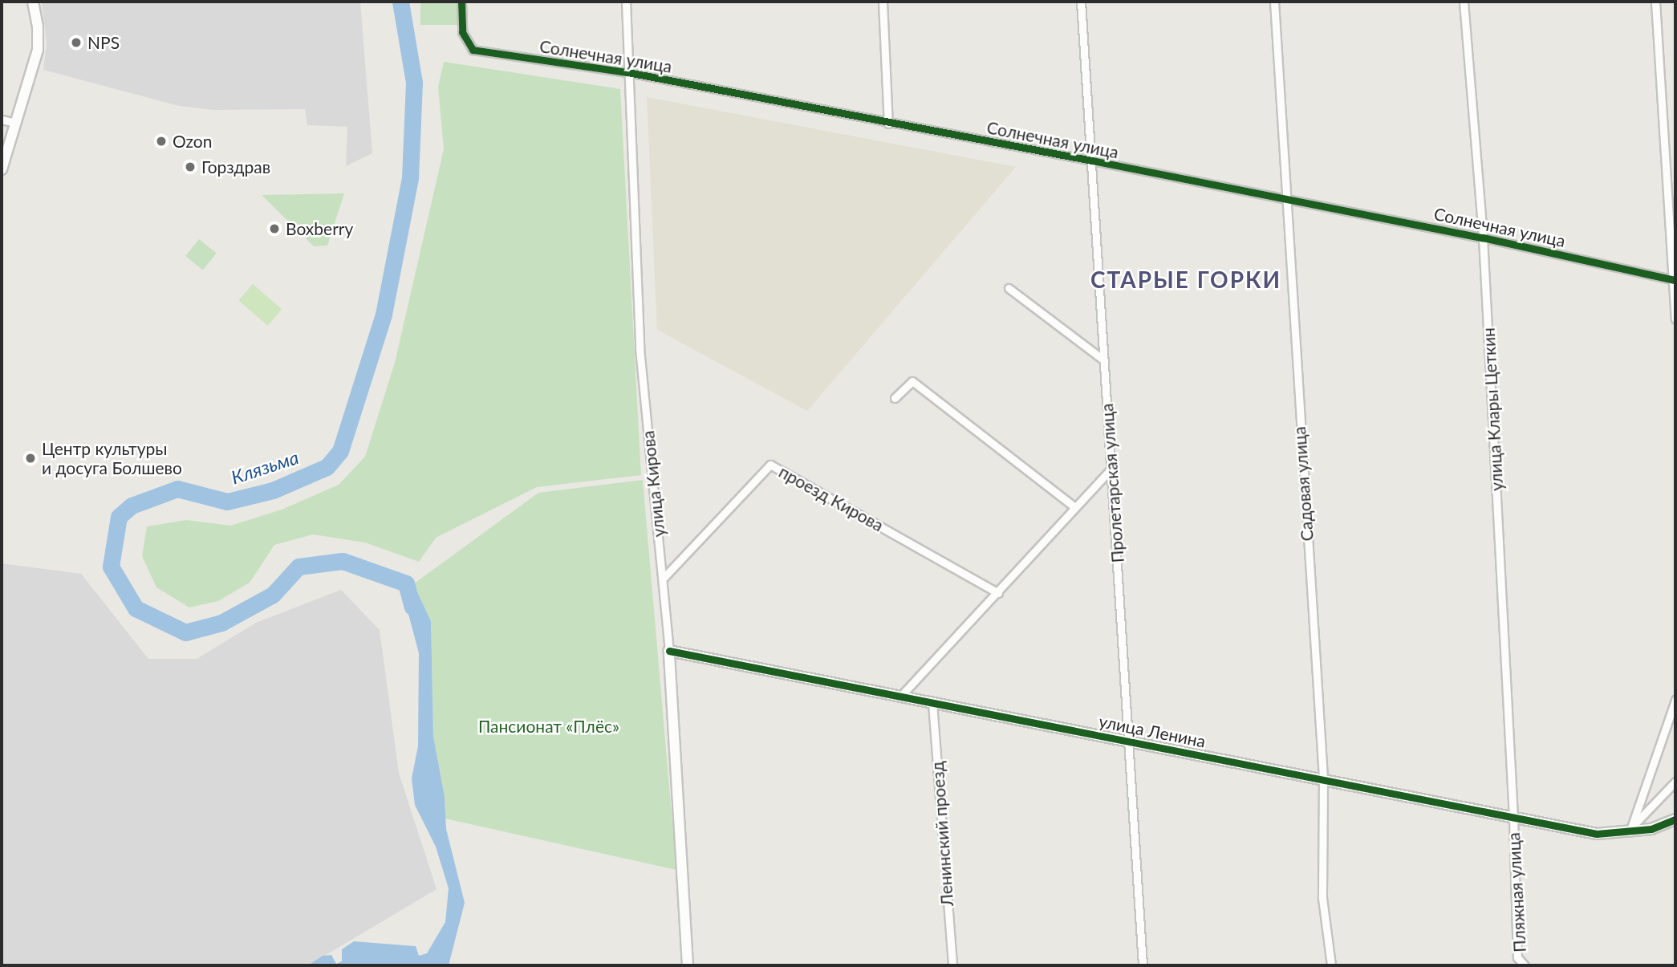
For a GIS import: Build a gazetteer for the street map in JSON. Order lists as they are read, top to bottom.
{
  "streets": {
    "street": [
      "Солнечная улица",
      "улица Клары Цеткин",
      "Пролетарская улица",
      "улица Кирова",
      "Садовая улица",
      "проезд Кирова",
      "улица Ленина",
      "Ленинский проезд",
      "Пляжная улица"
    ]
  },
  "crossings": [
    ["Солнечная улица", "улица Клары Цеткин"],
    ["Солнечная улица", "Пролетарская улица"],
    ["Солнечная улица", "улица Кирова"],
    ["Солнечная улица", "Садовая улица"],
    ["улица Клары Цеткин", "улица Ленина"],
    ["улица Клары Цеткин", "Пляжная улица"],
    ["Пролетарская улица", "улица Ленина"],
    ["улица Кирова", "проезд Кирова"],
    ["улица Кирова", "улица Ленина"],
    ["Садовая улица", "улица Ленина"],
    ["улица Ленина", "Ленинский проезд"],
    ["улица Ленина", "Пляжная улица"]
  ],
  "districts": ["СТАРЫЕ ГОРКИ"],
  "water": ["Клязьма"],
  "parks": ["Пансионат «Плёс»"],
  "places": [
    "NPS",
    "Ozon",
    "Горздрав",
    "Boxberry",
    "Центр культуры и досуга Болшево"
  ]
}
